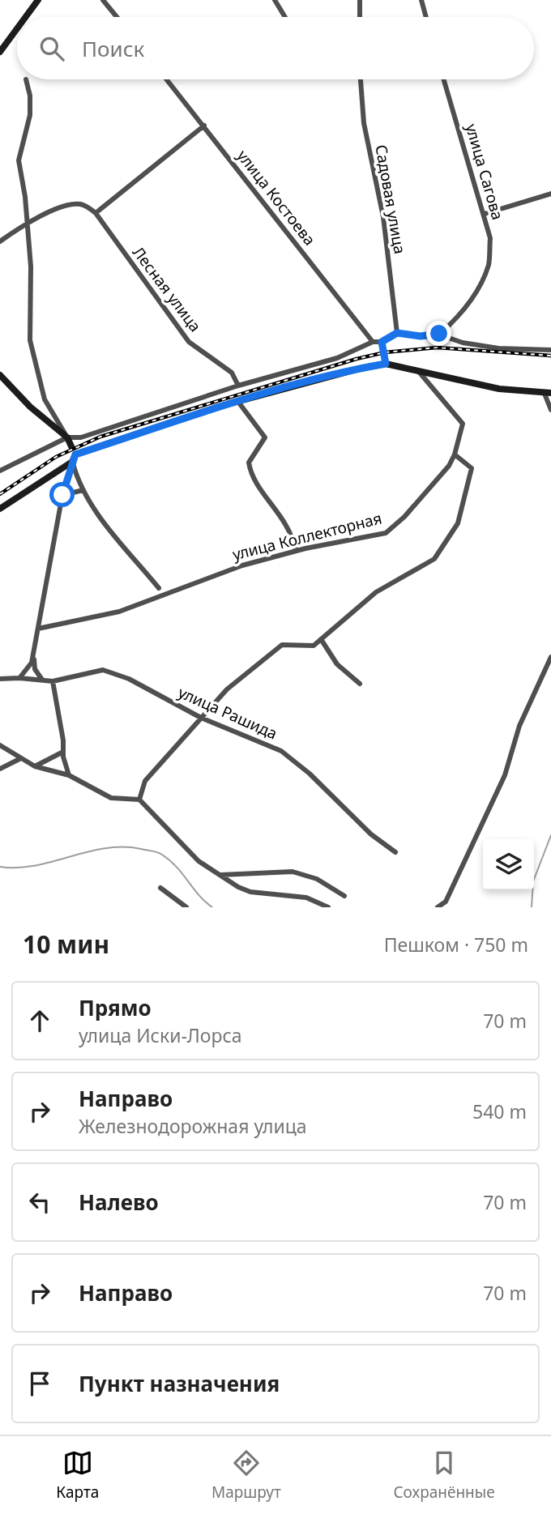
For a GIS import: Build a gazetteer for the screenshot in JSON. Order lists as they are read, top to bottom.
{
  "streets": {
    "street": [
      "улица Сагова",
      "улица Костоева",
      "Садовая улица",
      "Лесная улица",
      "улица Коллекторная",
      "улица Рашида"
    ]
  },
  "page": {
    "search": "Поиск",
    "heading": ["10 мин", "Пешком · 750 m"],
    "list": [
      ["Прямо", "улица Иски-Лорса", "70 m"],
      ["Направо", "Железнодорожная улица", "540 m"],
      ["Налево", "70 m"],
      ["Направо", "70 m"],
      "Пункт назначения"
    ],
    "nav": ["Карта", "Маршрут", "Сохранённые"]
  }
}
